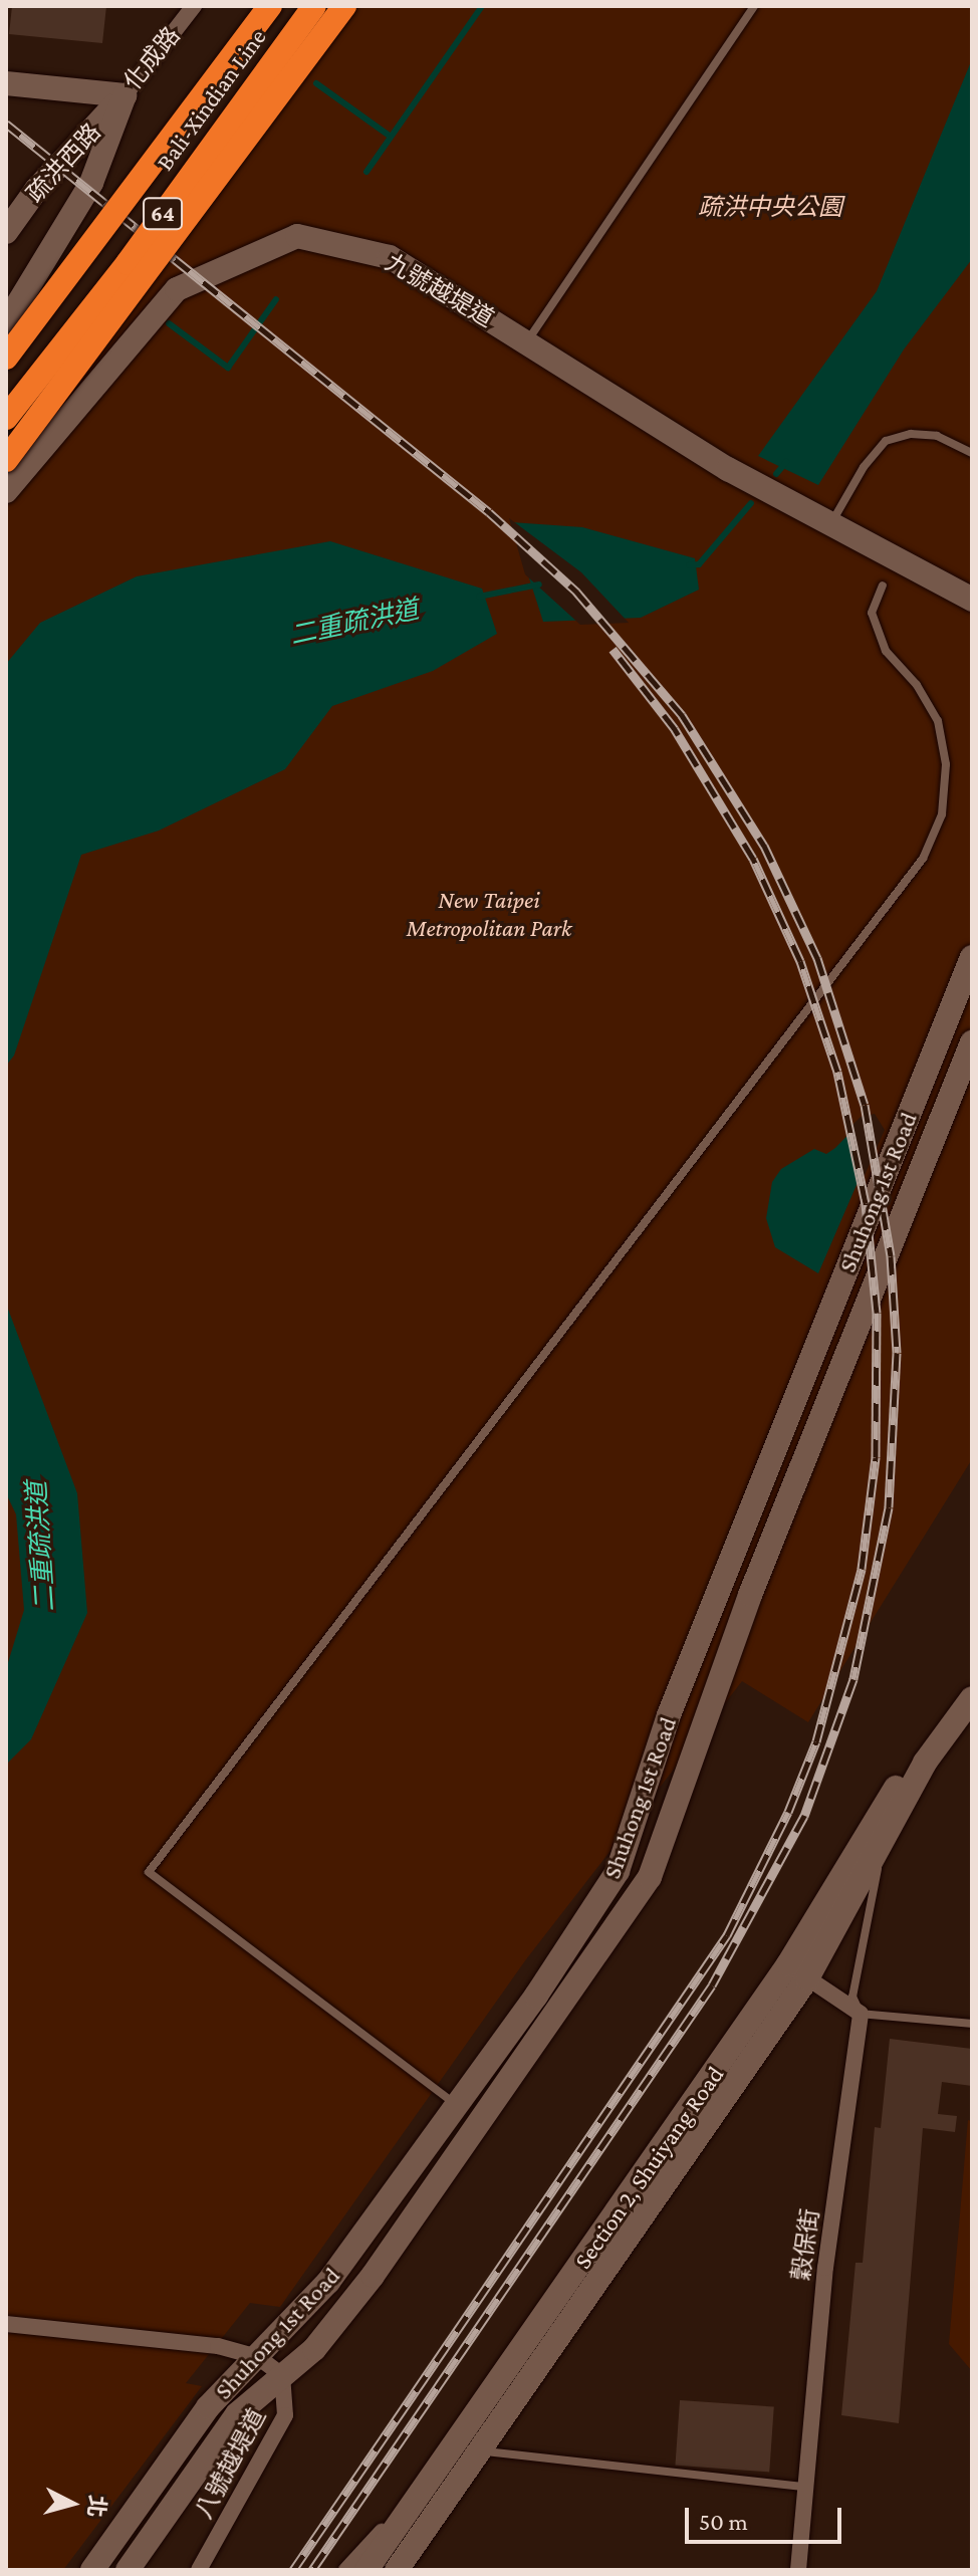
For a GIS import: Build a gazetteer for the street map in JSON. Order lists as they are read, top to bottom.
{
  "streets": {
    "highway": ["Bali-Xindian Line", "64"],
    "street": [
      "化成路",
      "疏洪西路",
      "九號越堤道",
      "Shuhong 1st Road",
      "Section 2, Shuiyang Road",
      "穀保街",
      "八號越堤道"
    ]
  },
  "crossings": [
    ["化成路", "疏洪西路"],
    ["Shuhong 1st Road", "八號越堤道"]
  ],
  "water": ["二重疏洪道"],
  "parks": ["疏洪中央公園", "New Taipei Metropolitan Park"],
  "scale_bar": "50 m",
  "north": "right"
}
